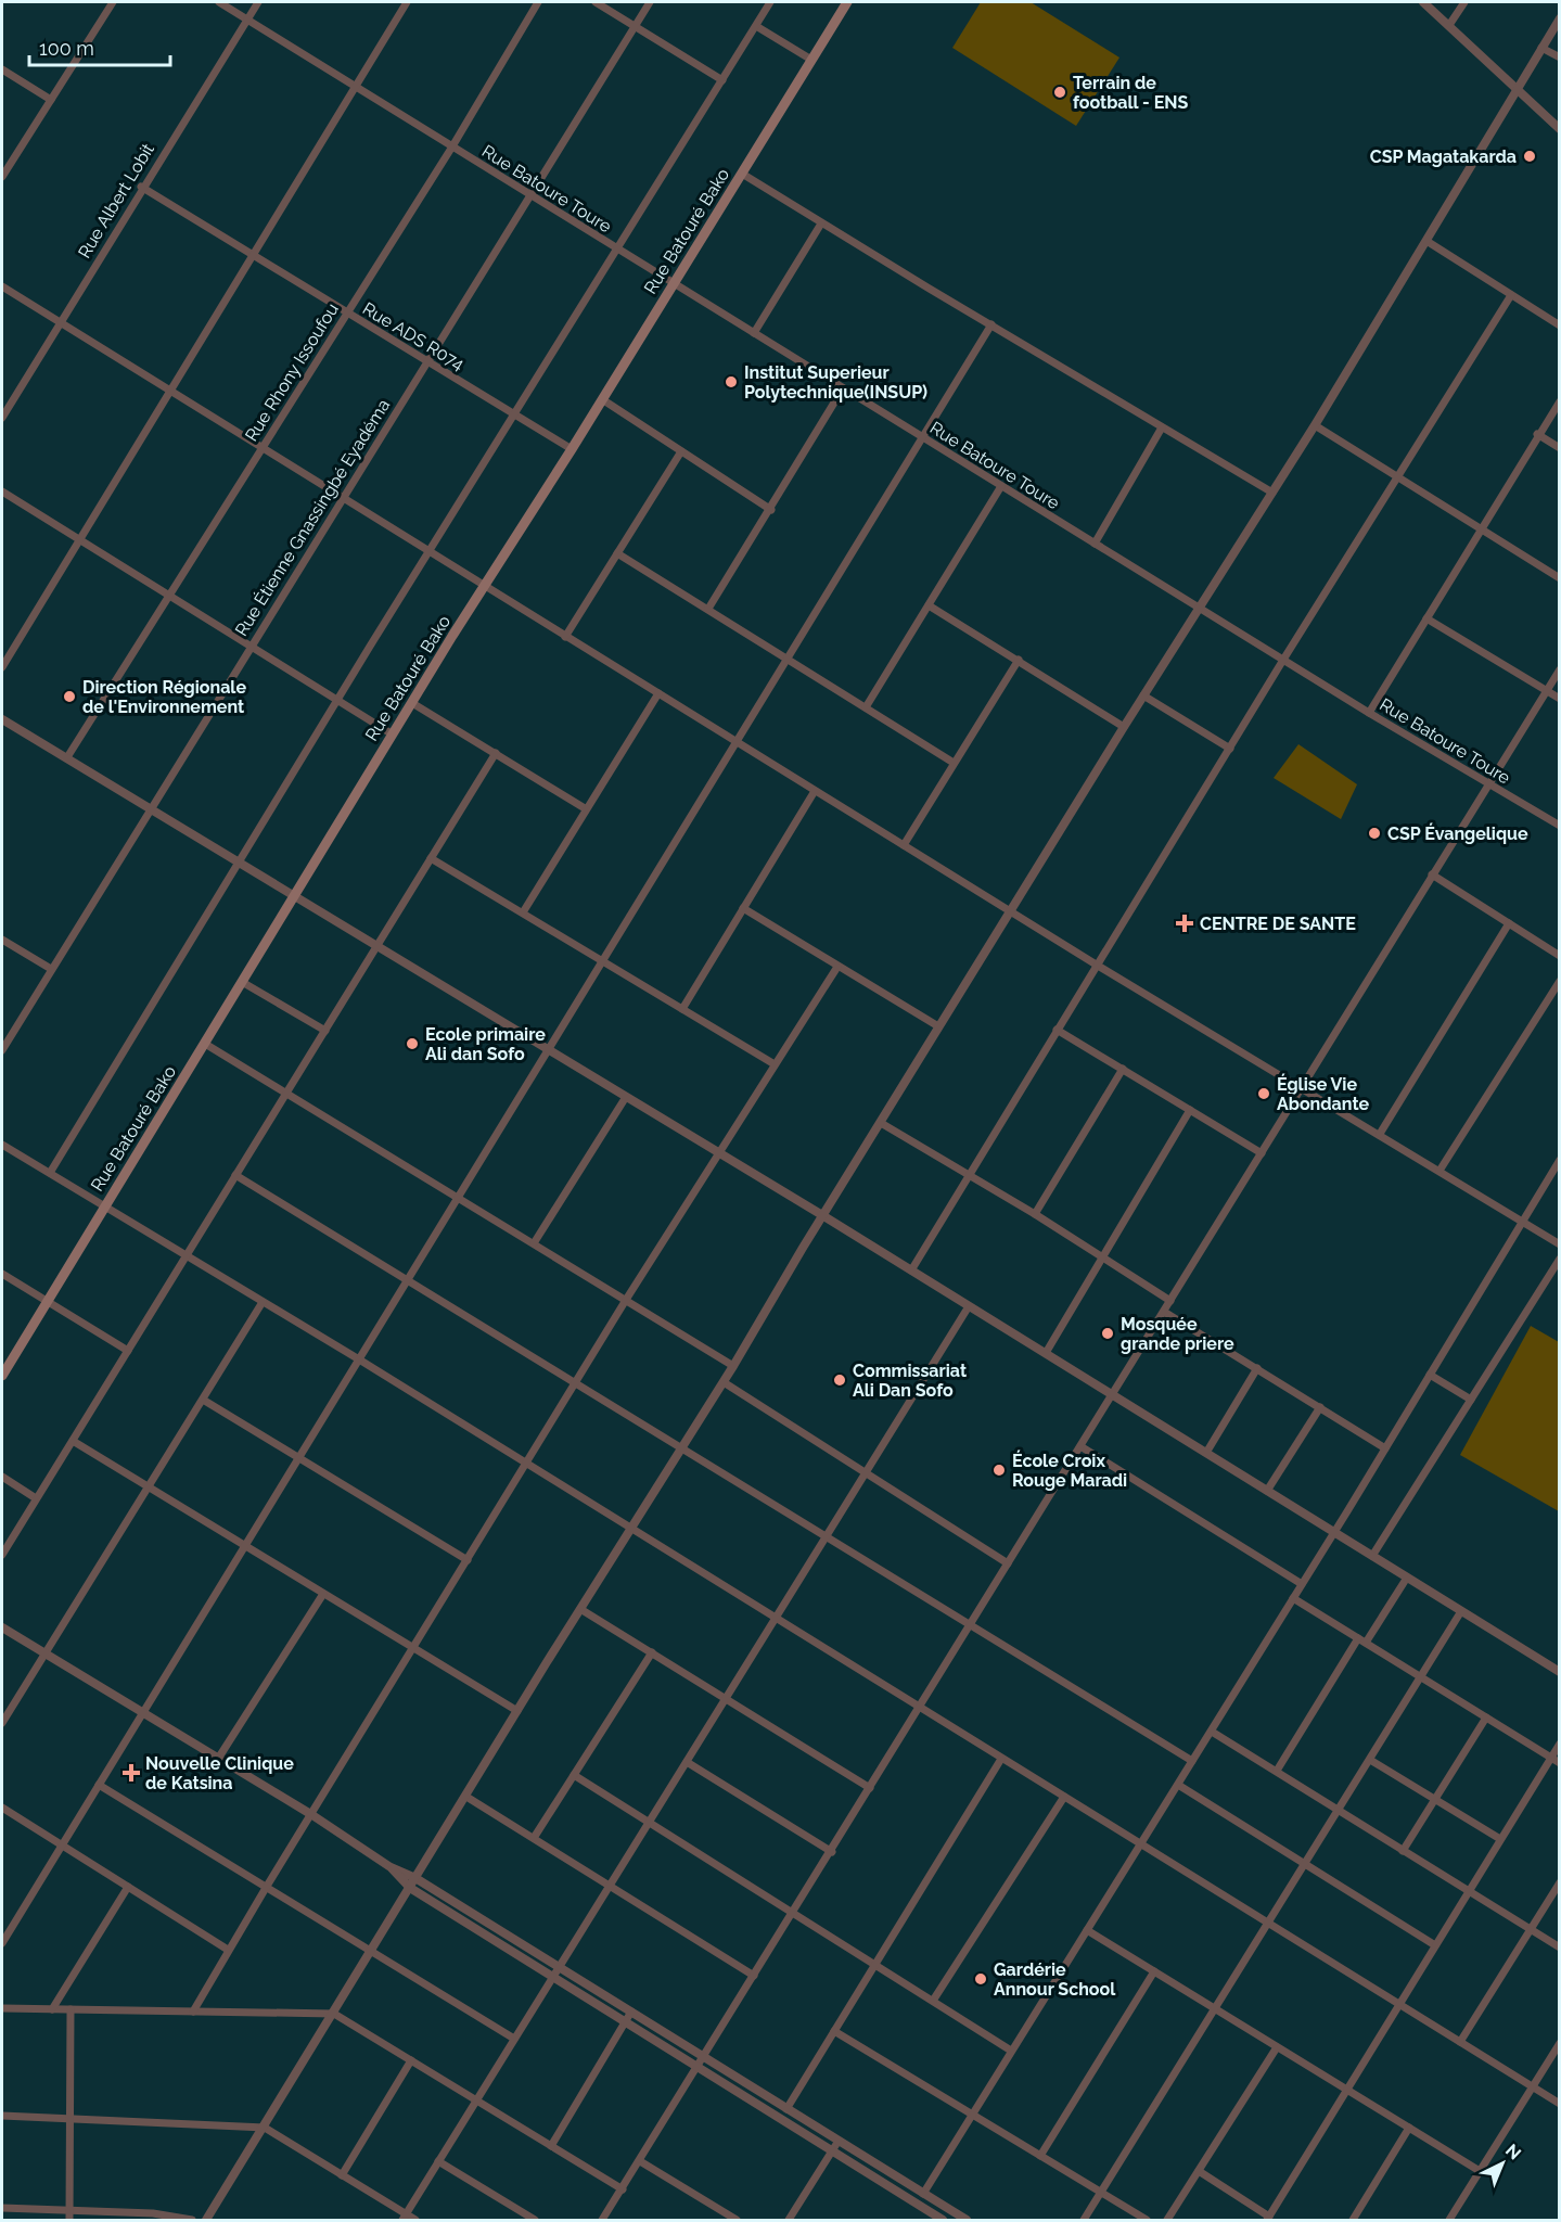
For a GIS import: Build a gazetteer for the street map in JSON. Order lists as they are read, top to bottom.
{
  "streets": {
    "main road": ["Rue Batouré Bako"],
    "street": [
      "Rue Batoure Toure",
      "Rue Albert Lobit",
      "Rue ADS R074",
      "Rue Rhony Issoufou",
      "Rue Étienne Gnassingbé Eyadéma"
    ]
  },
  "crossings": [
    ["Rue Batoure Toure", "Rue Albert Lobit"],
    ["Rue Batoure Toure", "Rue Batouré Bako"],
    ["Rue Batoure Toure", "Rue Rhony Issoufou"],
    ["Rue Batoure Toure", "Rue Étienne Gnassingbé Eyadéma"],
    ["Rue Albert Lobit", "Rue ADS R074"],
    ["Rue Batouré Bako", "Rue ADS R074"],
    ["Rue ADS R074", "Rue Rhony Issoufou"],
    ["Rue ADS R074", "Rue Étienne Gnassingbé Eyadéma"]
  ],
  "places": {
    "other": [
      "Terrain de football - ENS",
      "CSP Magatakarda",
      "Institut Superieur Polytechnique(INSUP)",
      "Direction Régionale de l'Environnement",
      "CSP Évangelique",
      "Ecole primaire Ali dan Sofo",
      "Église Vie Abondante",
      "Mosquée grande priere",
      "Commissariat Ali Dan Sofo",
      "École Croix Rouge Maradi",
      "Gardérie Annour School"
    ],
    "health": ["CENTRE DE SANTE", "Nouvelle Clinique de Katsina"]
  },
  "scale_bar": "100 m",
  "north": "top right"
}
